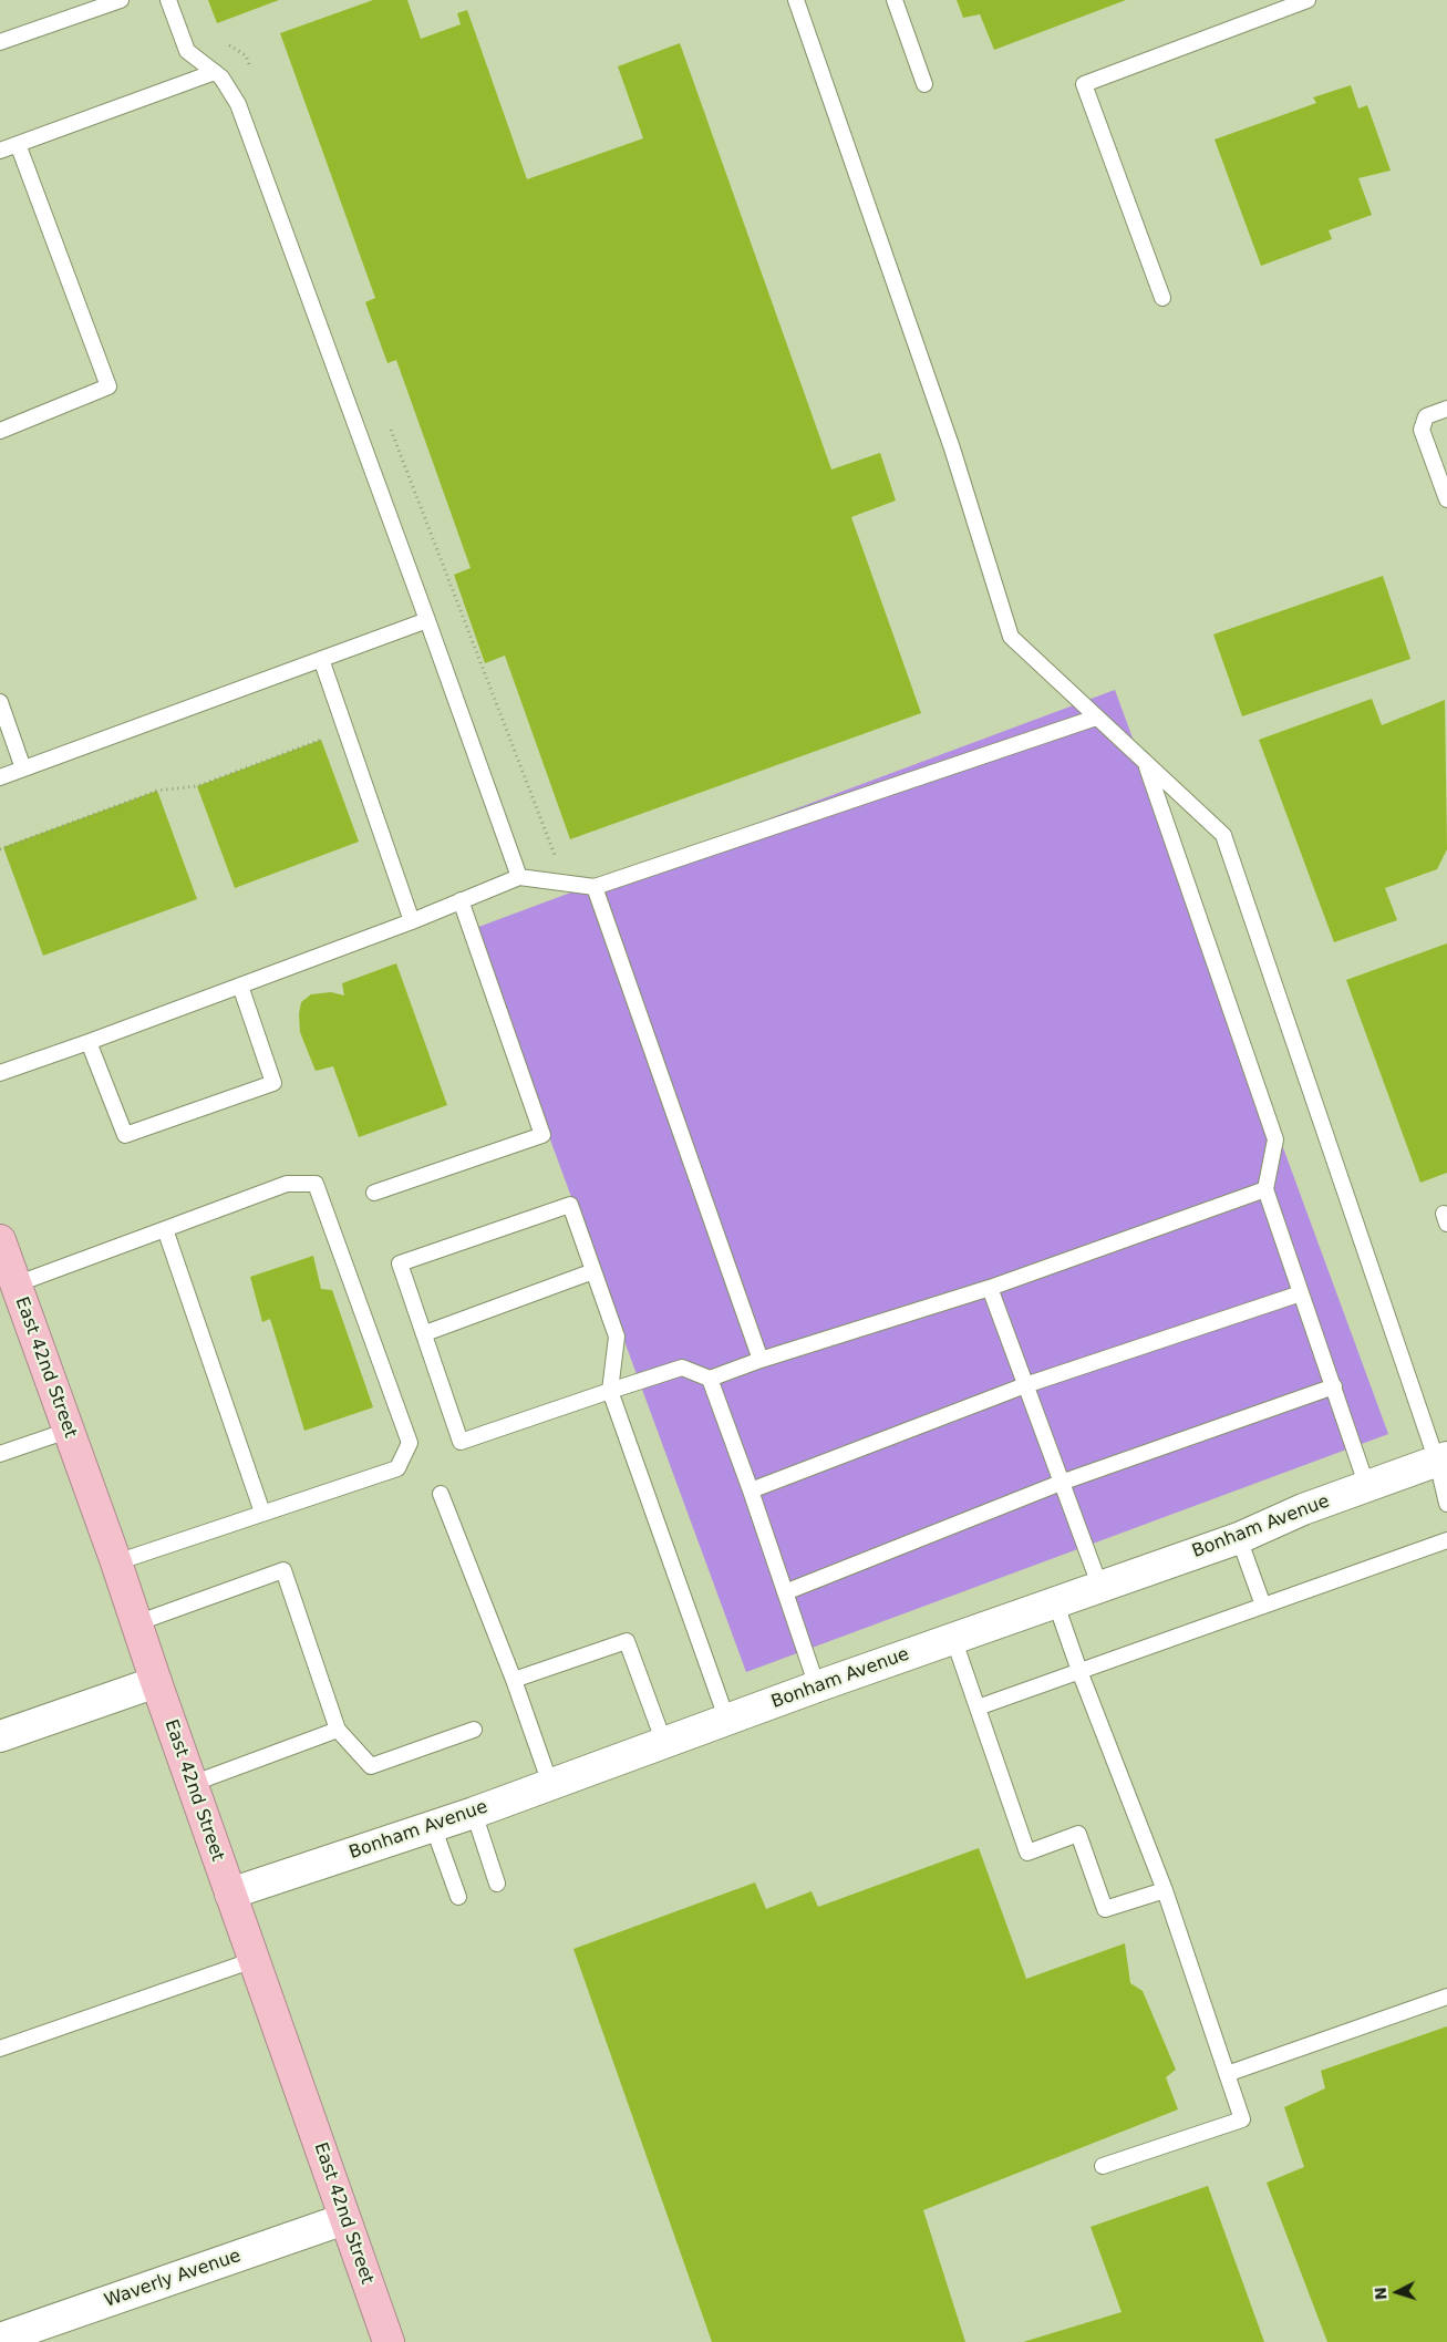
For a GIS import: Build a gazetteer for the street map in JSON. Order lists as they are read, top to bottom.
{
  "streets": {
    "highway": ["East 42nd Street"],
    "street": ["Bonham Avenue", "Waverly Avenue"]
  },
  "crossings": [
    ["East 42nd Street", "Bonham Avenue"],
    ["East 42nd Street", "Waverly Avenue"]
  ],
  "north": "left"
}
